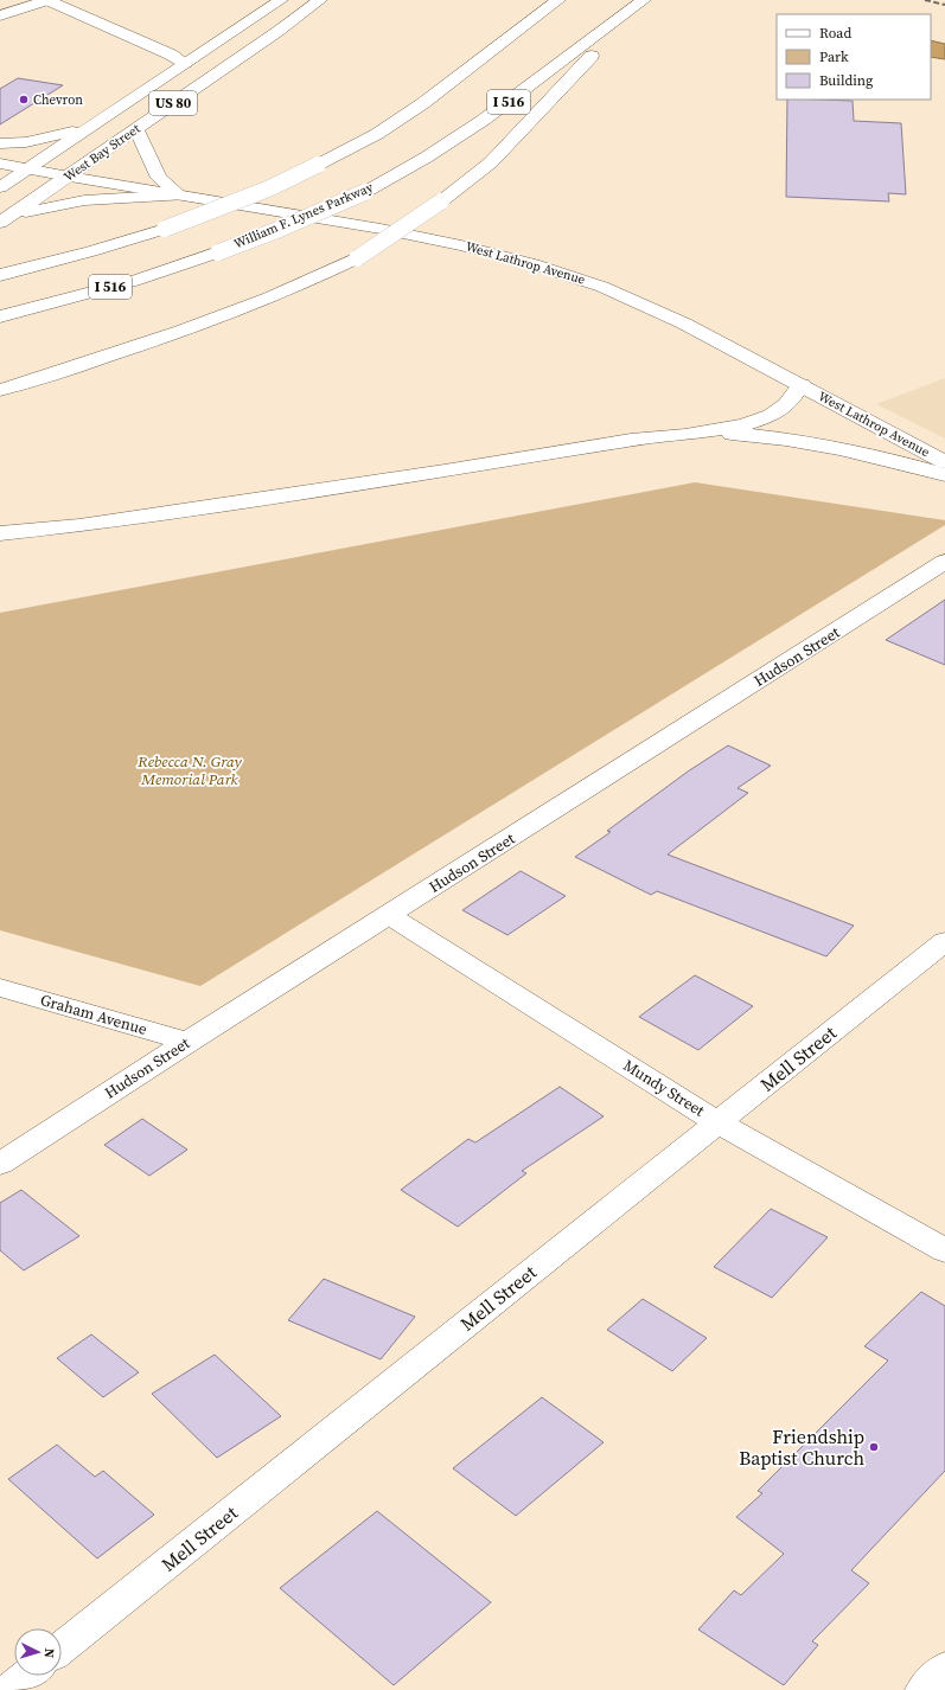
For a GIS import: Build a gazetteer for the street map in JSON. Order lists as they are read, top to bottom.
{
  "streets": {
    "main road": [
      "I 516",
      "US 80",
      "West Bay Street",
      "William F. Lynes Parkway",
      "West Lathrop Avenue",
      "Hudson Street",
      "Graham Avenue",
      "Mell Street",
      "Mundy Street"
    ]
  },
  "crossings": [
    ["West Bay Street", "West Lathrop Avenue"],
    ["Hudson Street", "Graham Avenue"],
    ["Hudson Street", "Mundy Street"],
    ["Mell Street", "Mundy Street"]
  ],
  "parks": ["Rebecca N. Gray Memorial Park"],
  "places": ["Chevron", "Friendship Baptist Church"],
  "legend": ["Road", "Park", "Building"],
  "north": "right"
}
